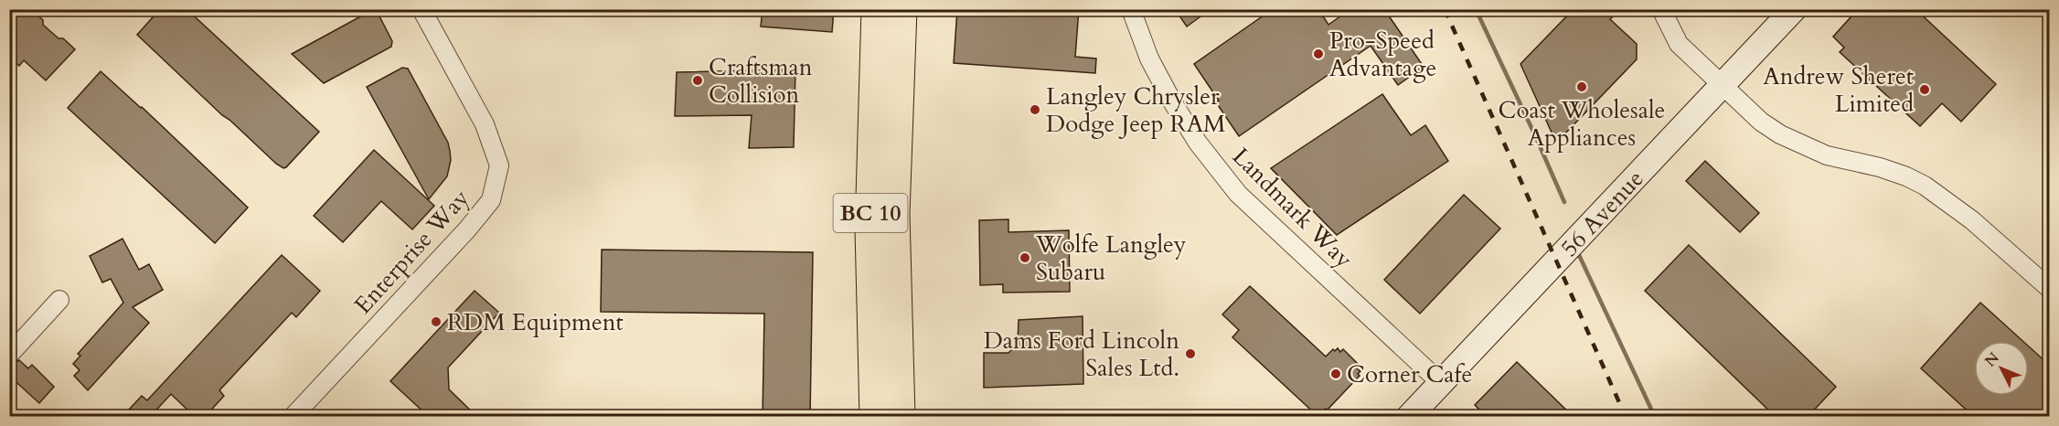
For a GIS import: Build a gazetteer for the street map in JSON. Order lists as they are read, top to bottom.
{
  "streets": {
    "highway": ["BC 10"],
    "main road": ["56 Avenue"],
    "street": ["Landmark Way", "Enterprise Way"]
  },
  "crossings": [
    ["Landmark Way", "56 Avenue"]
  ],
  "places": [
    "Pro-Speed Advantage",
    "Craftsman Collision",
    "Coast Wholesale Appliances",
    "Andrew Sheret Limited",
    "Langley Chrysler Dodge Jeep RAM",
    "Wolfe Langley Subaru",
    "RDM Equipment",
    "Dams Ford Lincoln Sales Ltd.",
    "Corner Cafe"
  ],
  "north": "top left"
}
